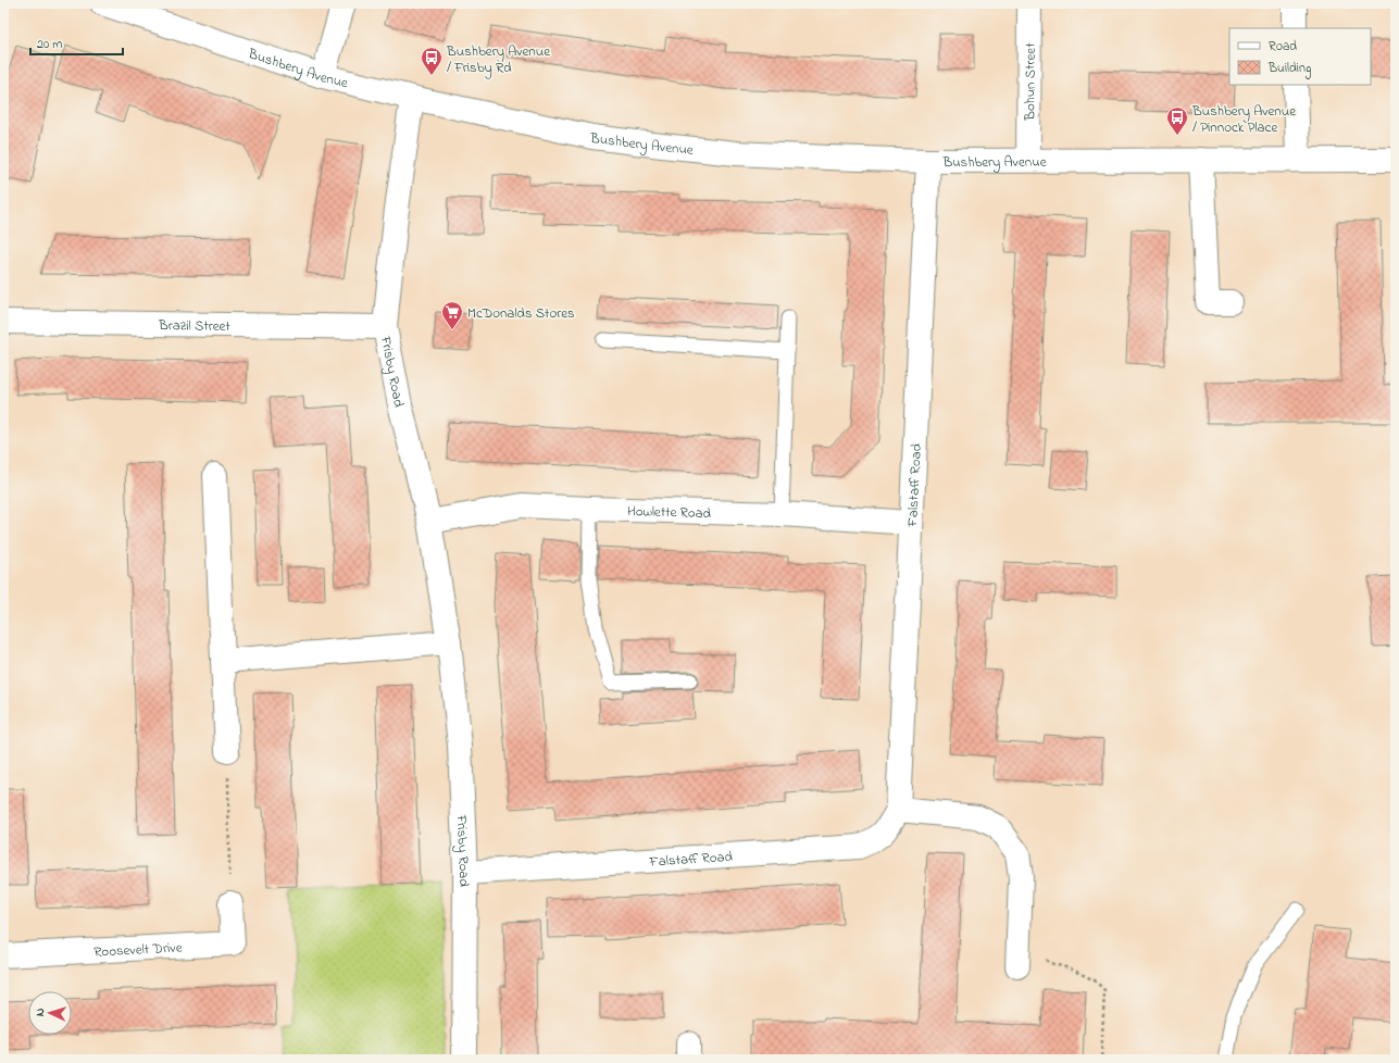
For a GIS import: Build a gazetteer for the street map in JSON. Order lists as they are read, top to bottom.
{
  "streets": {
    "street": [
      "Bushbery Avenue",
      "Bohun Street",
      "Brazil Street",
      "Frisby Road",
      "Falstaff Road",
      "Howlette Road",
      "Roosevelt Drive"
    ]
  },
  "crossings": [
    ["Bushbery Avenue", "Bohun Street"],
    ["Bushbery Avenue", "Frisby Road"],
    ["Bushbery Avenue", "Falstaff Road"],
    ["Brazil Street", "Frisby Road"],
    ["Frisby Road", "Falstaff Road"],
    ["Frisby Road", "Howlette Road"],
    ["Falstaff Road", "Howlette Road"]
  ],
  "places": {
    "bus stop": ["Bushbery Avenue / Frisby Rd", "Bushbery Avenue / Pinnock Place"],
    "supermarket": ["McDonalds Stores"]
  },
  "legend": ["Road", "Building"],
  "scale_bar": "20 m",
  "north": "left"
}
